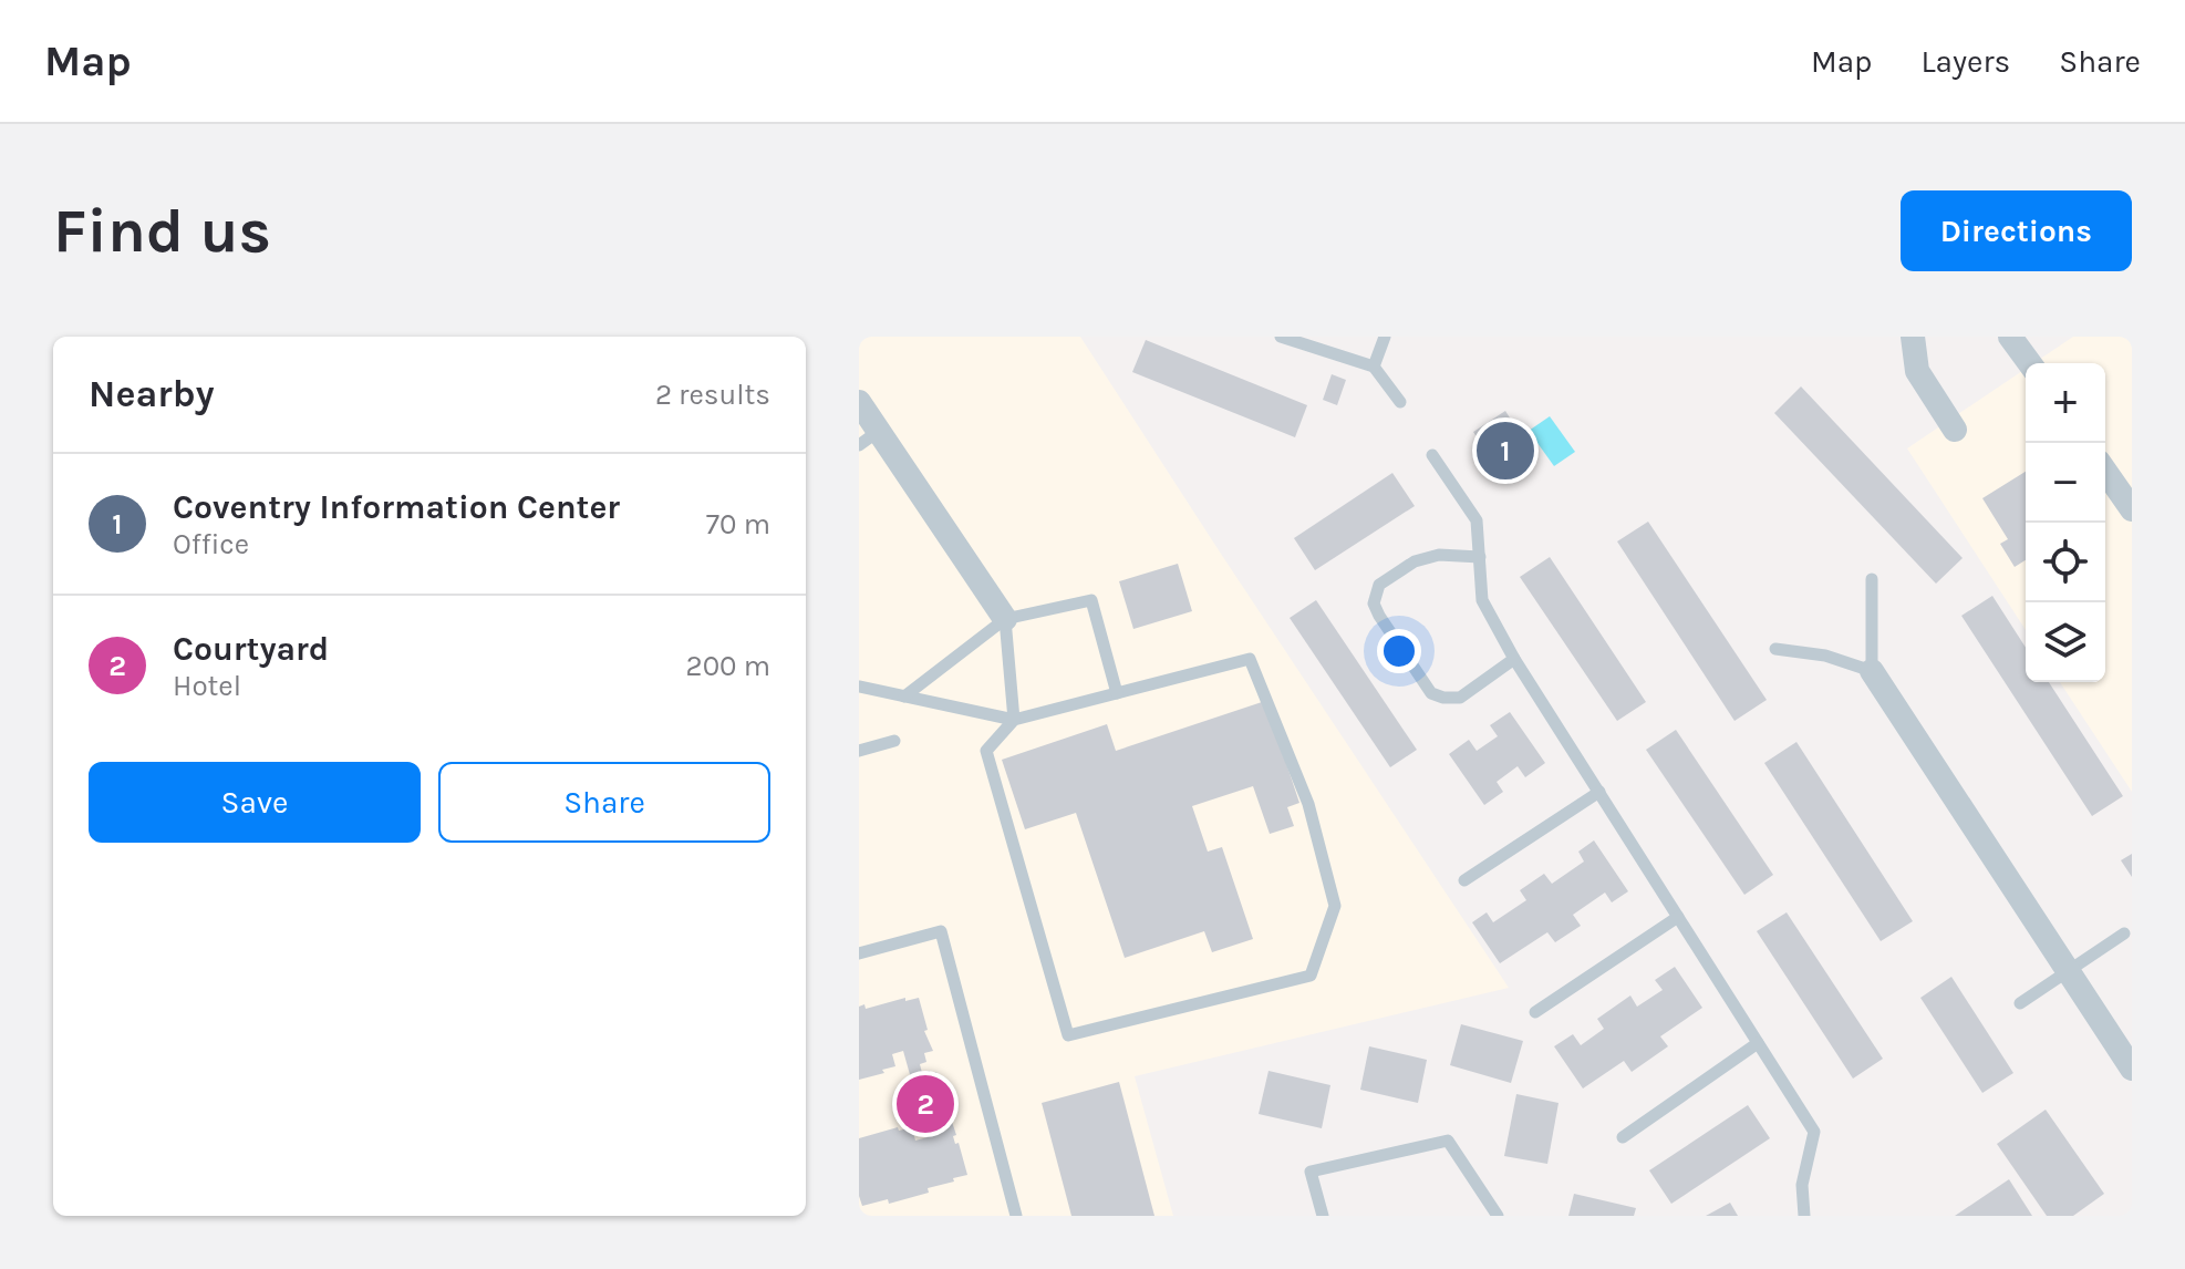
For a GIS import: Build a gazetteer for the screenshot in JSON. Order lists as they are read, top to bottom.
{
  "page": {
    "header": "Map",
    "nav": ["Map", "Layers", "Share"],
    "buttons": [
      "Directions",
      ["Save", "Share"]
    ],
    "title": "Find us",
    "heading": ["Nearby", "2 results"],
    "map_buttons": ["+", "−"],
    "pins": ["1", "2"],
    "list": [
      {
        "mark": "1",
        "name": "Coventry Information Center",
        "note": "Office",
        "value": "70 m"
      },
      {
        "mark": "2",
        "name": "Courtyard",
        "note": "Hotel",
        "value": "200 m"
      }
    ]
  }
}
